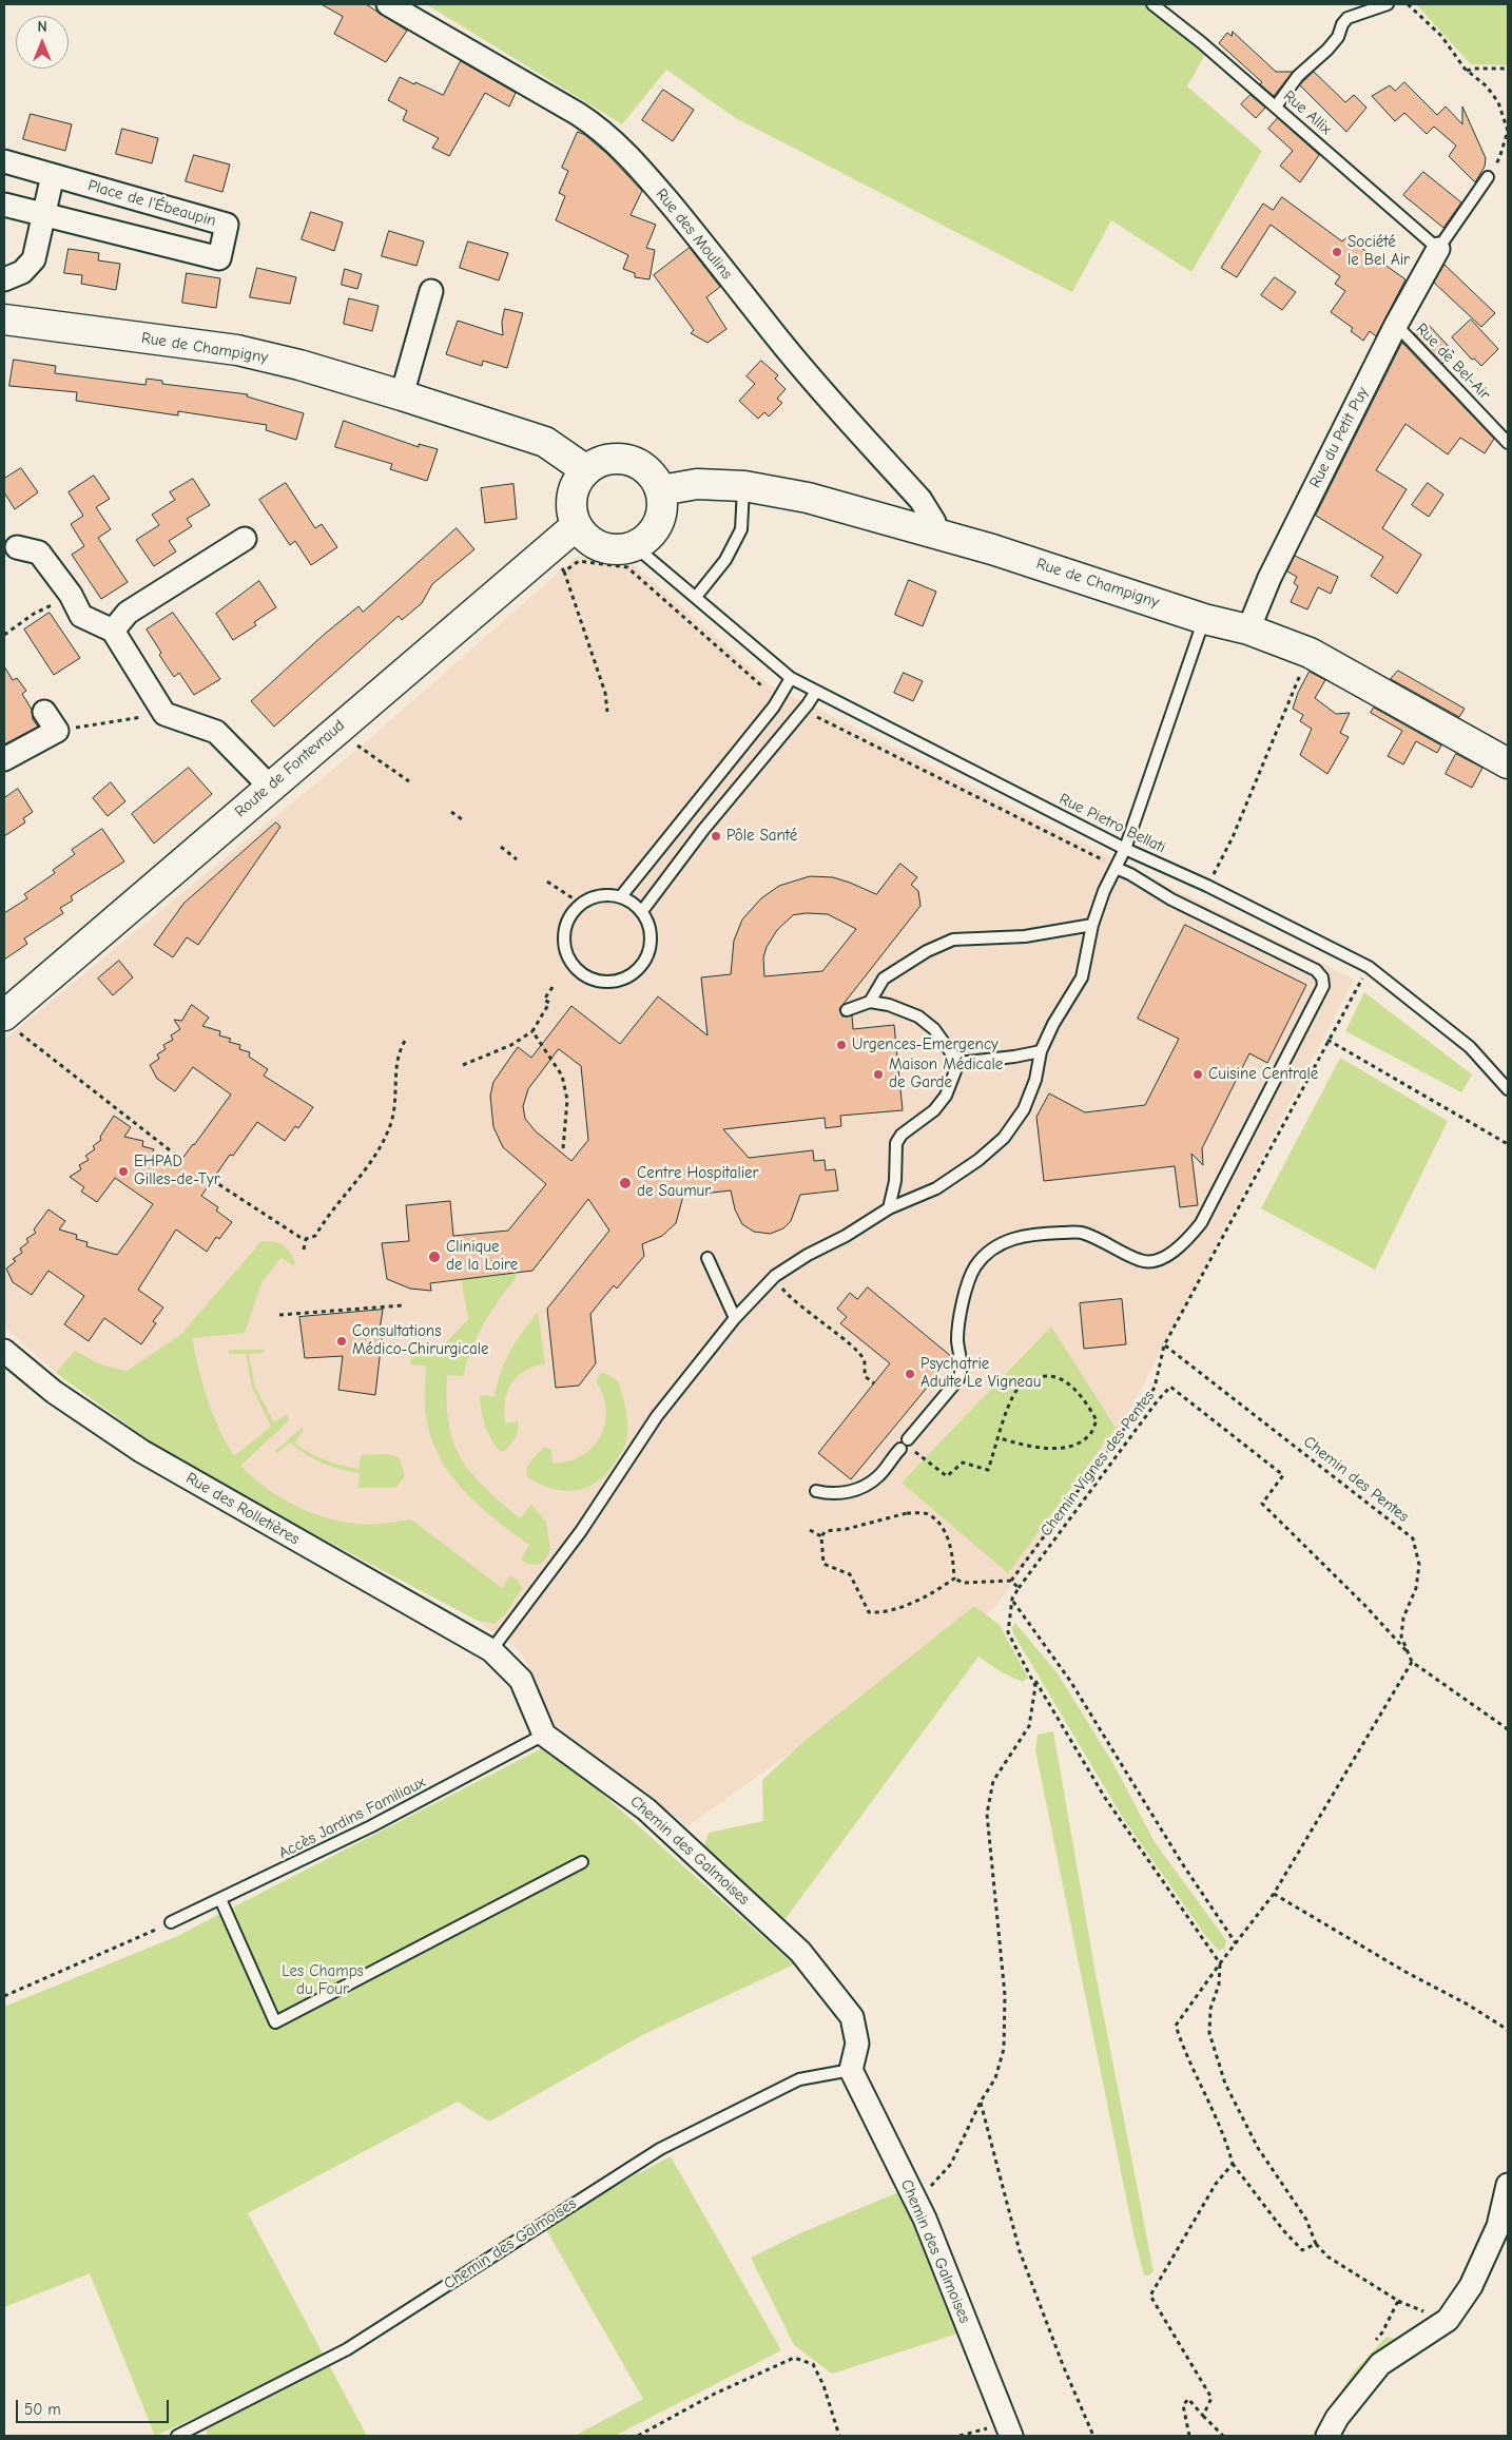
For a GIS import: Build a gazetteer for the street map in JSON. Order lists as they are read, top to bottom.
{
  "streets": {
    "street": [
      "Place de l'Ébeaupin",
      "Rue des Moulins",
      "Rue de Champigny",
      "Rue du Petit Puy",
      "Route de Fontevraud",
      "Rue des Rolletières",
      "Chemin des Galmoises"
    ],
    "lane": [
      "Rue Allix",
      "Rue de Bel-Air",
      "Rue Pietro Bellati",
      "Accès Jardins Familiaux"
    ],
    "path": ["Chemin Vignes des Pentes", "Chemin des Pentes"]
  },
  "crossings": [
    ["Rue Allix", "Rue du Petit Puy"],
    ["Rue des Moulins", "Rue de Champigny"],
    ["Rue de Champigny", "Rue du Petit Puy"],
    ["Rue de Champigny", "Route de Fontevraud"],
    ["Rue de Champigny", "Rue Pietro Bellati"],
    ["Rue de Bel-Air", "Rue du Petit Puy"],
    ["Route de Fontevraud", "Rue Pietro Bellati"],
    ["Chemin Vignes des Pentes", "Chemin des Pentes"],
    ["Accès Jardins Familiaux", "Chemin des Galmoises"]
  ],
  "parks": ["Les Champs du Four"],
  "places": [
    "Société le Bel Air",
    "Pôle Santé",
    "Urgences-Emergency",
    "Maison Médicale de Garde",
    "Cuisine Centrale",
    "EHPAD Gilles-de-Tyr",
    "Centre Hospitalier de Saumur",
    "Clinique de la Loire",
    "Consultations Médico-Chirurgicale",
    "Psychatrie Adulte Le Vigneau"
  ],
  "scale_bar": "50 m",
  "north": "top"
}
